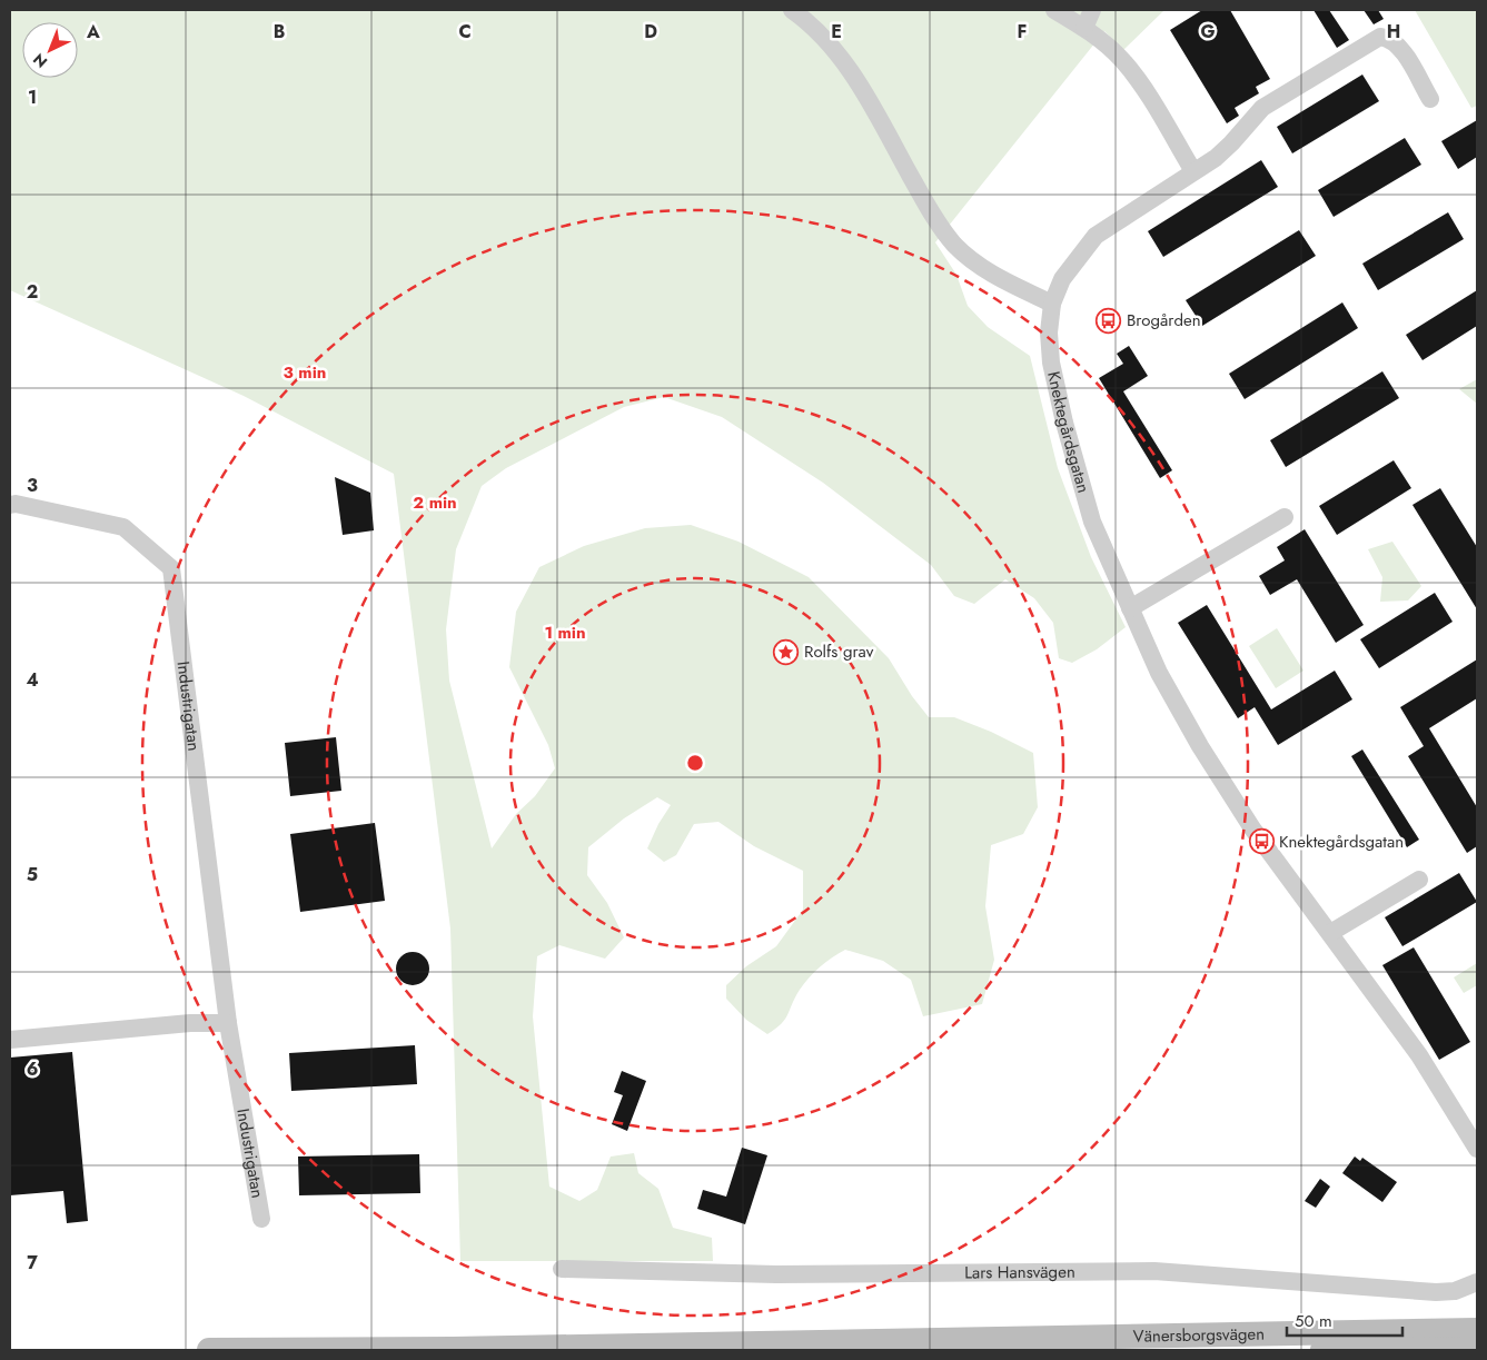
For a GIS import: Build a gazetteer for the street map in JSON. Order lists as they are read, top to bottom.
{
  "streets": {
    "main road": ["Vänersborgsvägen"],
    "street": ["Knektegårdsgatan", "Industrigatan", "Lars Hansvägen"]
  },
  "places": {
    "bus stop": ["Brogården", "Knektegårdsgatan"],
    "place": ["Rolfs grav"]
  },
  "scale_bar": "50 m",
  "north": "bottom left",
  "grid": {
    "columns": [
      "A",
      "B",
      "C",
      "D",
      "E",
      "F",
      "G",
      "H"
    ],
    "rows": [
      "1",
      "2",
      "3",
      "4",
      "5",
      "6",
      "7"
    ]
  },
  "rings": ["3 min", "2 min", "1 min"]
}
